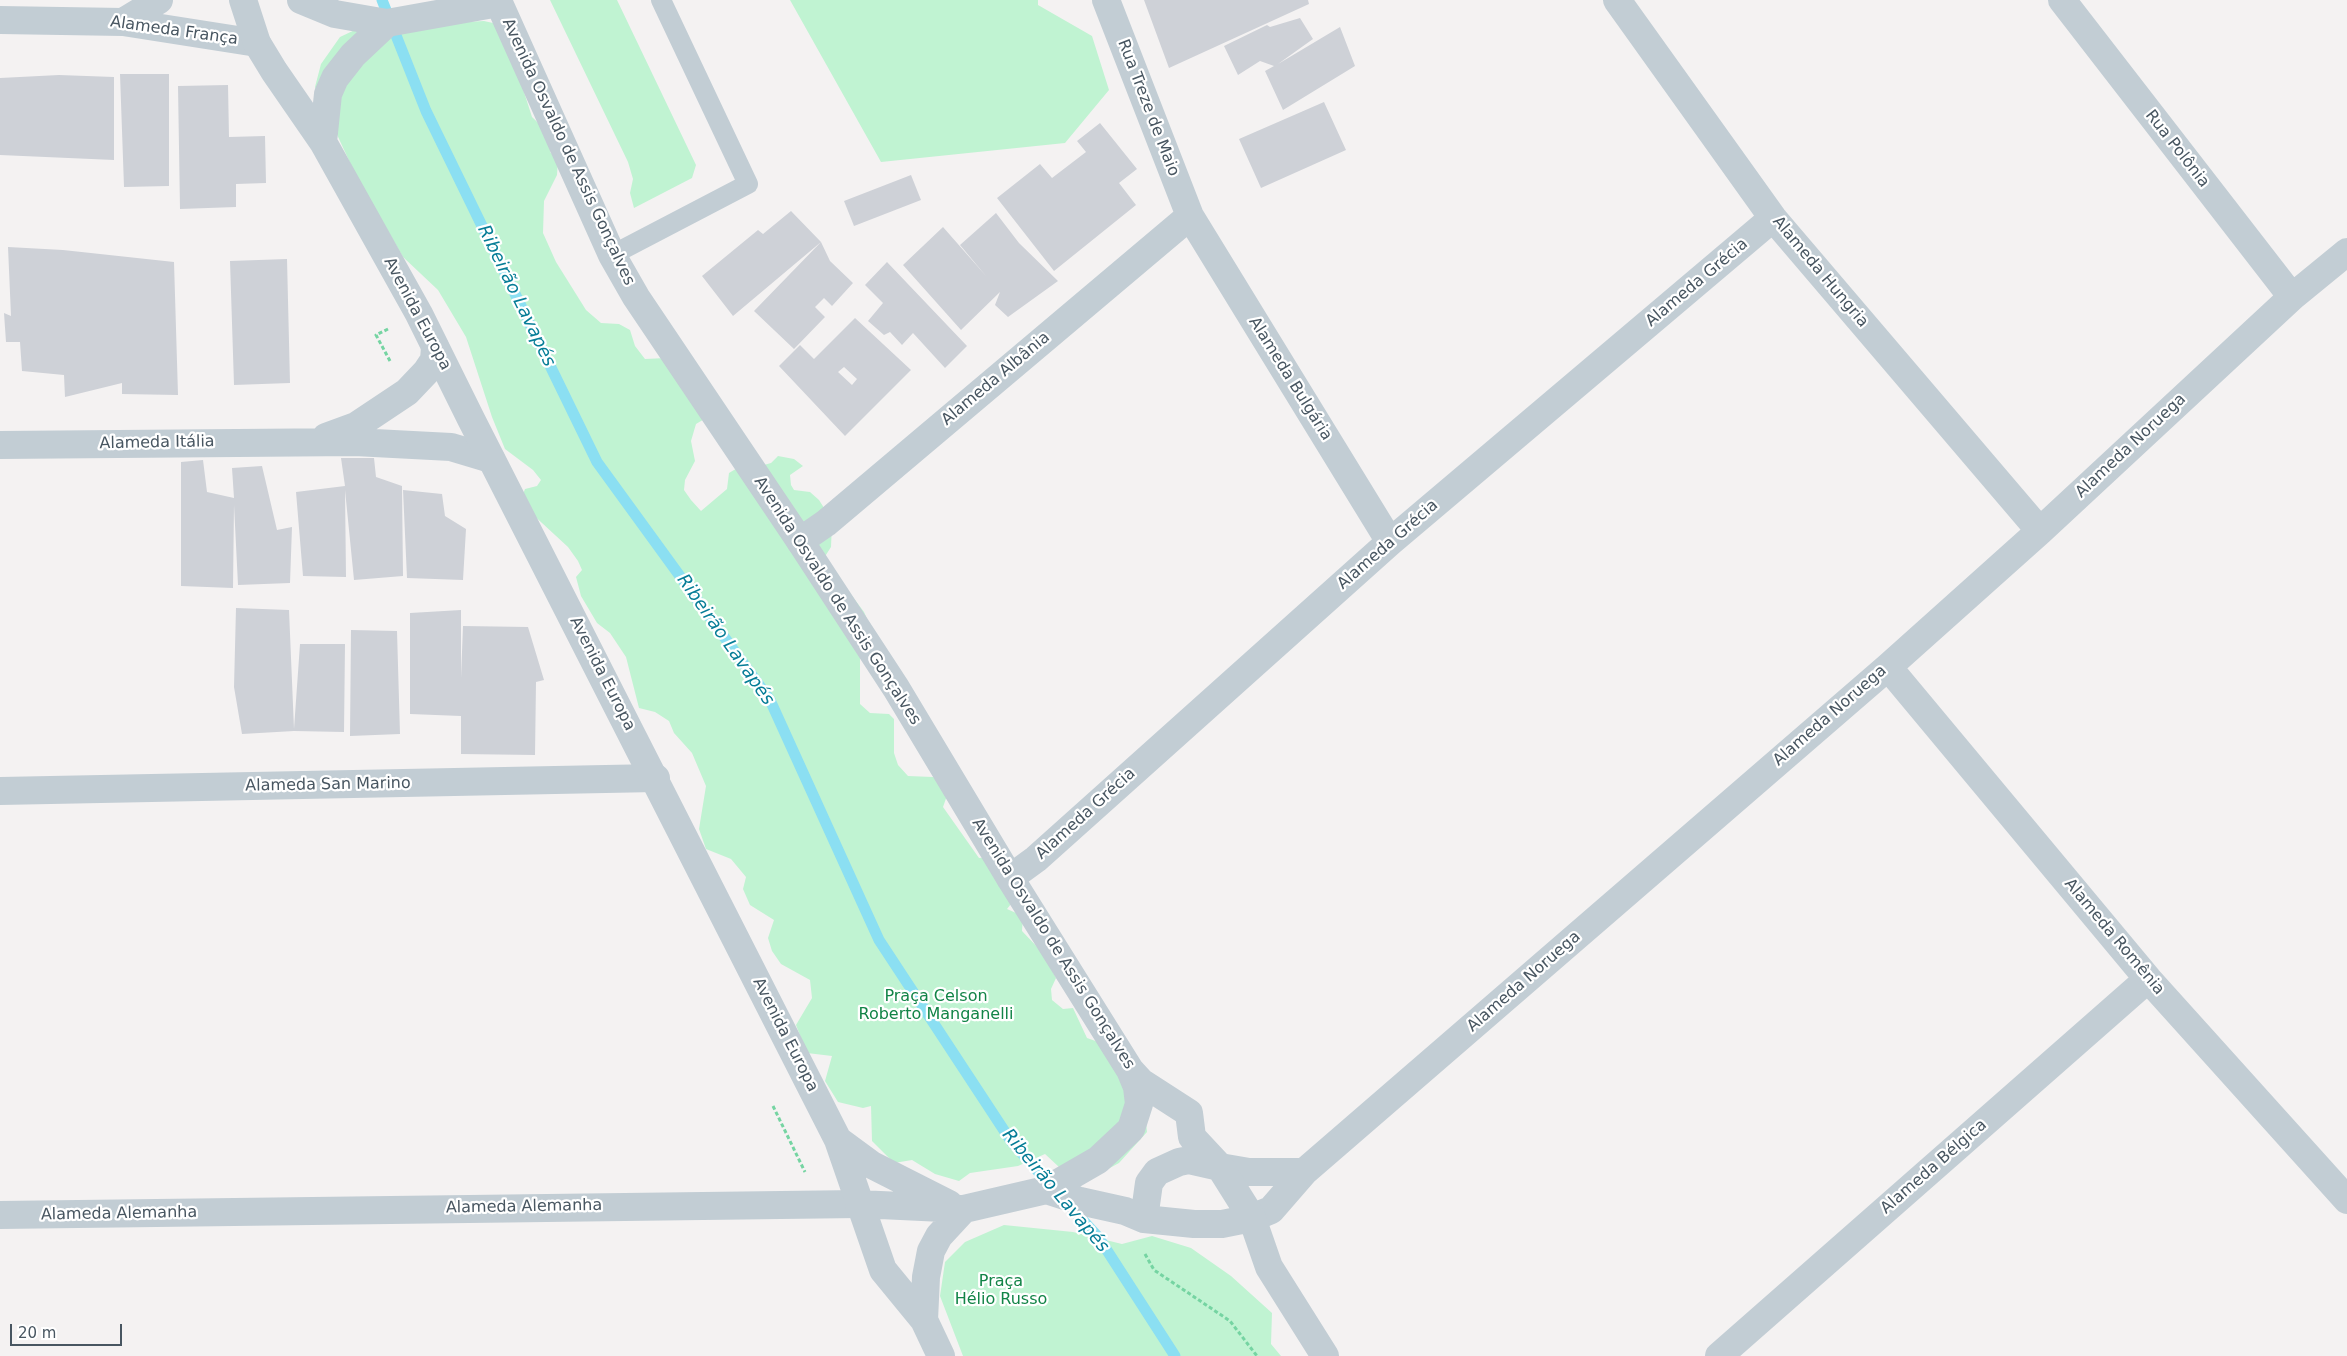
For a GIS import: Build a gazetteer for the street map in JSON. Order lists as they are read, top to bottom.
{
  "streets": {
    "street": [
      "Alameda França",
      "Rua Treze de Maio",
      "Rua Polônia",
      "Avenida Osvaldo de Assis Gonçalves",
      "Alameda Hungria",
      "Alameda Grécia",
      "Avenida Europa",
      "Alameda Albânia",
      "Alameda Bulgária",
      "Alameda Itália",
      "Alameda Noruega",
      "Alameda San Marino",
      "Alameda Romênia",
      "Alameda Bélgica",
      "Alameda Alemanha"
    ]
  },
  "crossings": [
    ["Alameda França", "Avenida Europa"],
    ["Rua Treze de Maio", "Alameda Albânia"],
    ["Rua Treze de Maio", "Alameda Bulgária"],
    ["Rua Polônia", "Alameda Noruega"],
    ["Avenida Osvaldo de Assis Gonçalves", "Alameda Grécia"],
    ["Avenida Osvaldo de Assis Gonçalves", "Alameda Albânia"],
    ["Avenida Osvaldo de Assis Gonçalves", "Alameda Noruega"],
    ["Avenida Osvaldo de Assis Gonçalves", "Alameda Alemanha"],
    ["Alameda Hungria", "Alameda Grécia"],
    ["Alameda Hungria", "Alameda Noruega"],
    ["Alameda Grécia", "Alameda Bulgária"],
    ["Avenida Europa", "Alameda Itália"],
    ["Avenida Europa", "Alameda San Marino"],
    ["Avenida Europa", "Alameda Alemanha"],
    ["Alameda Albânia", "Alameda Bulgária"],
    ["Alameda Noruega", "Alameda Romênia"],
    ["Alameda Romênia", "Alameda Bélgica"]
  ],
  "water": ["Ribeirão Lavapés"],
  "parks": ["Praça Celson Roberto Manganelli", "Praça Hélio Russo"],
  "scale_bar": "20 m"
}
